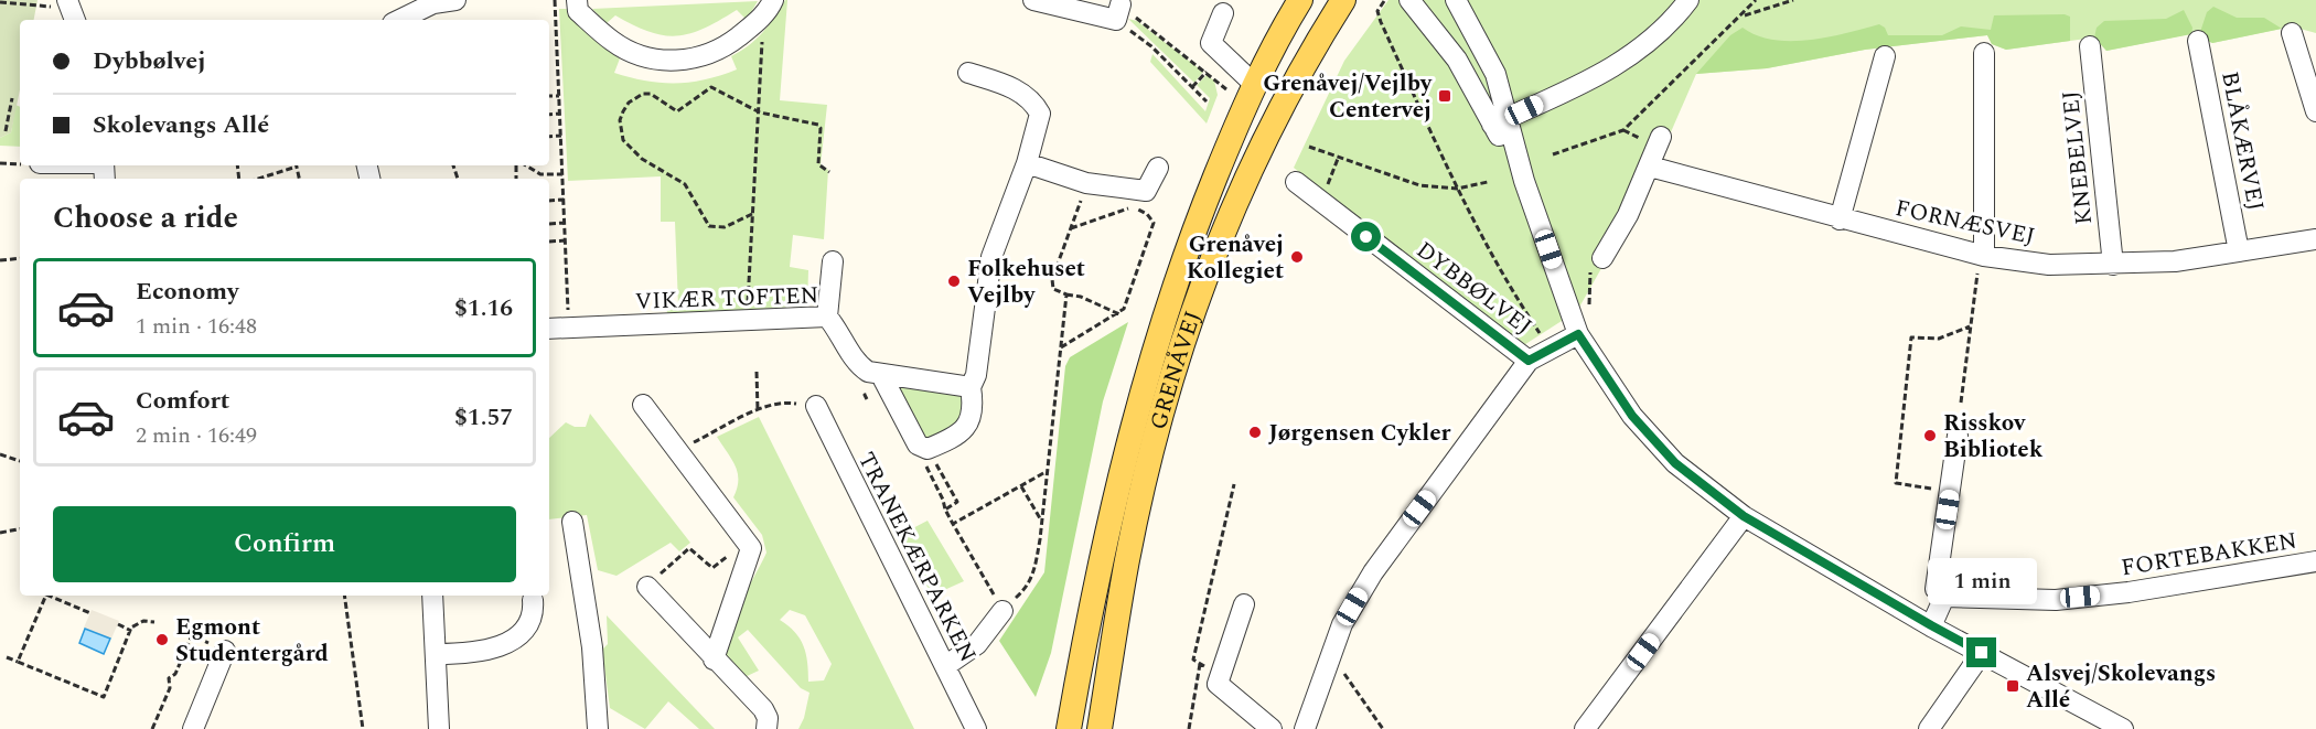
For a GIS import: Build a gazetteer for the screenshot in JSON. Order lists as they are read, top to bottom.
{
  "streets": {
    "main road": ["GRENÅVEJ"],
    "street": [
      "BLÅKÆRVEJ",
      "KNEBELVEJ",
      "FORNÆSVEJ",
      "DYBBØLVEJ",
      "VIKÆR TOFTEN",
      "FORTEBAKKEN",
      "TRANEKÆRPARKEN"
    ]
  },
  "crossings": [
    ["BLÅKÆRVEJ", "FORNÆSVEJ"],
    ["KNEBELVEJ", "FORNÆSVEJ"]
  ],
  "places": {
    "transit": ["Grenåvej/Vejlby Centervej", "Alsvej/Skolevangs Allé"],
    "other": [
      "Grenåvej Kollegiet",
      "Folkehuset Vejlby",
      "Jørgensen Cykler",
      "Risskov Bibliotek",
      "Egmont Studentergård"
    ]
  },
  "page": {
    "banner": ["Dybbølvej", "Skolevangs Allé"],
    "heading": "Choose a ride",
    "list": [
      {
        "name": "Economy",
        "note": "1 min · 16:48",
        "value": "$1.16"
      },
      {
        "name": "Comfort",
        "note": "2 min · 16:49",
        "value": "$1.57"
      }
    ],
    "buttons": "Confirm",
    "bubble": "1 min"
  }
}
